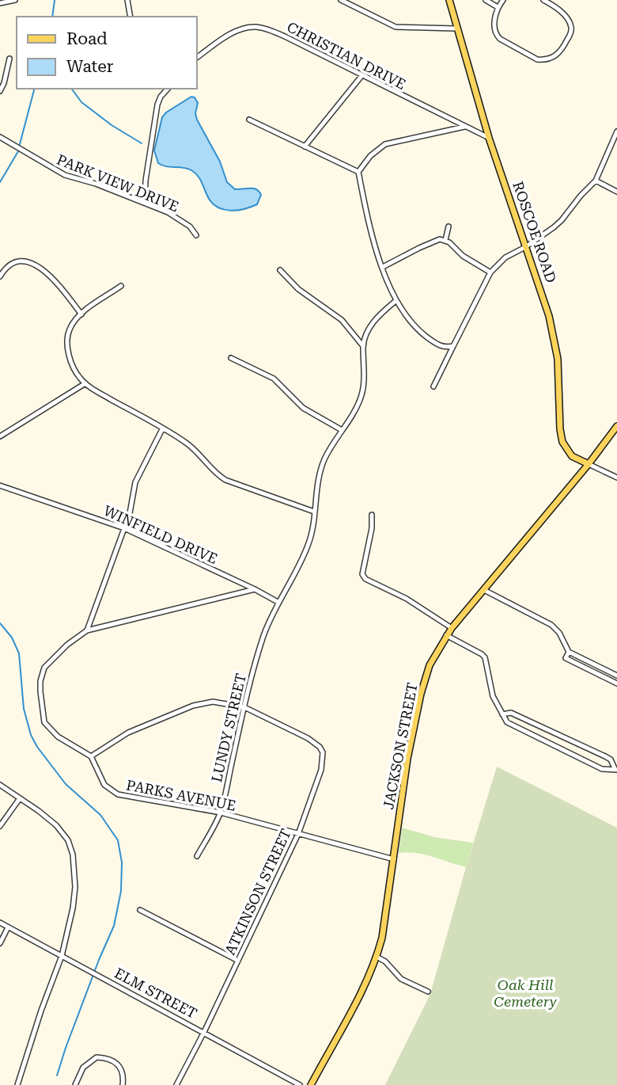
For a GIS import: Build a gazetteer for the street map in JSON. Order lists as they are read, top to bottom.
{
  "streets": {
    "main road": ["ROSCOE ROAD", "JACKSON STREET"],
    "street": [
      "CHRISTIAN DRIVE",
      "PARK VIEW DRIVE",
      "WINFIELD DRIVE",
      "LUNDY STREET",
      "PARKS AVENUE",
      "ATKINSON STREET",
      "ELM STREET"
    ]
  },
  "crossings": [
    ["CHRISTIAN DRIVE", "ROSCOE ROAD"],
    ["ROSCOE ROAD", "JACKSON STREET"],
    ["WINFIELD DRIVE", "LUNDY STREET"],
    ["LUNDY STREET", "PARKS AVENUE"],
    ["LUNDY STREET", "ATKINSON STREET"],
    ["JACKSON STREET", "PARKS AVENUE"],
    ["PARKS AVENUE", "ATKINSON STREET"],
    ["ATKINSON STREET", "ELM STREET"]
  ],
  "parks": ["Oak Hill Cemetery"],
  "legend": ["Road", "Water"]
}
